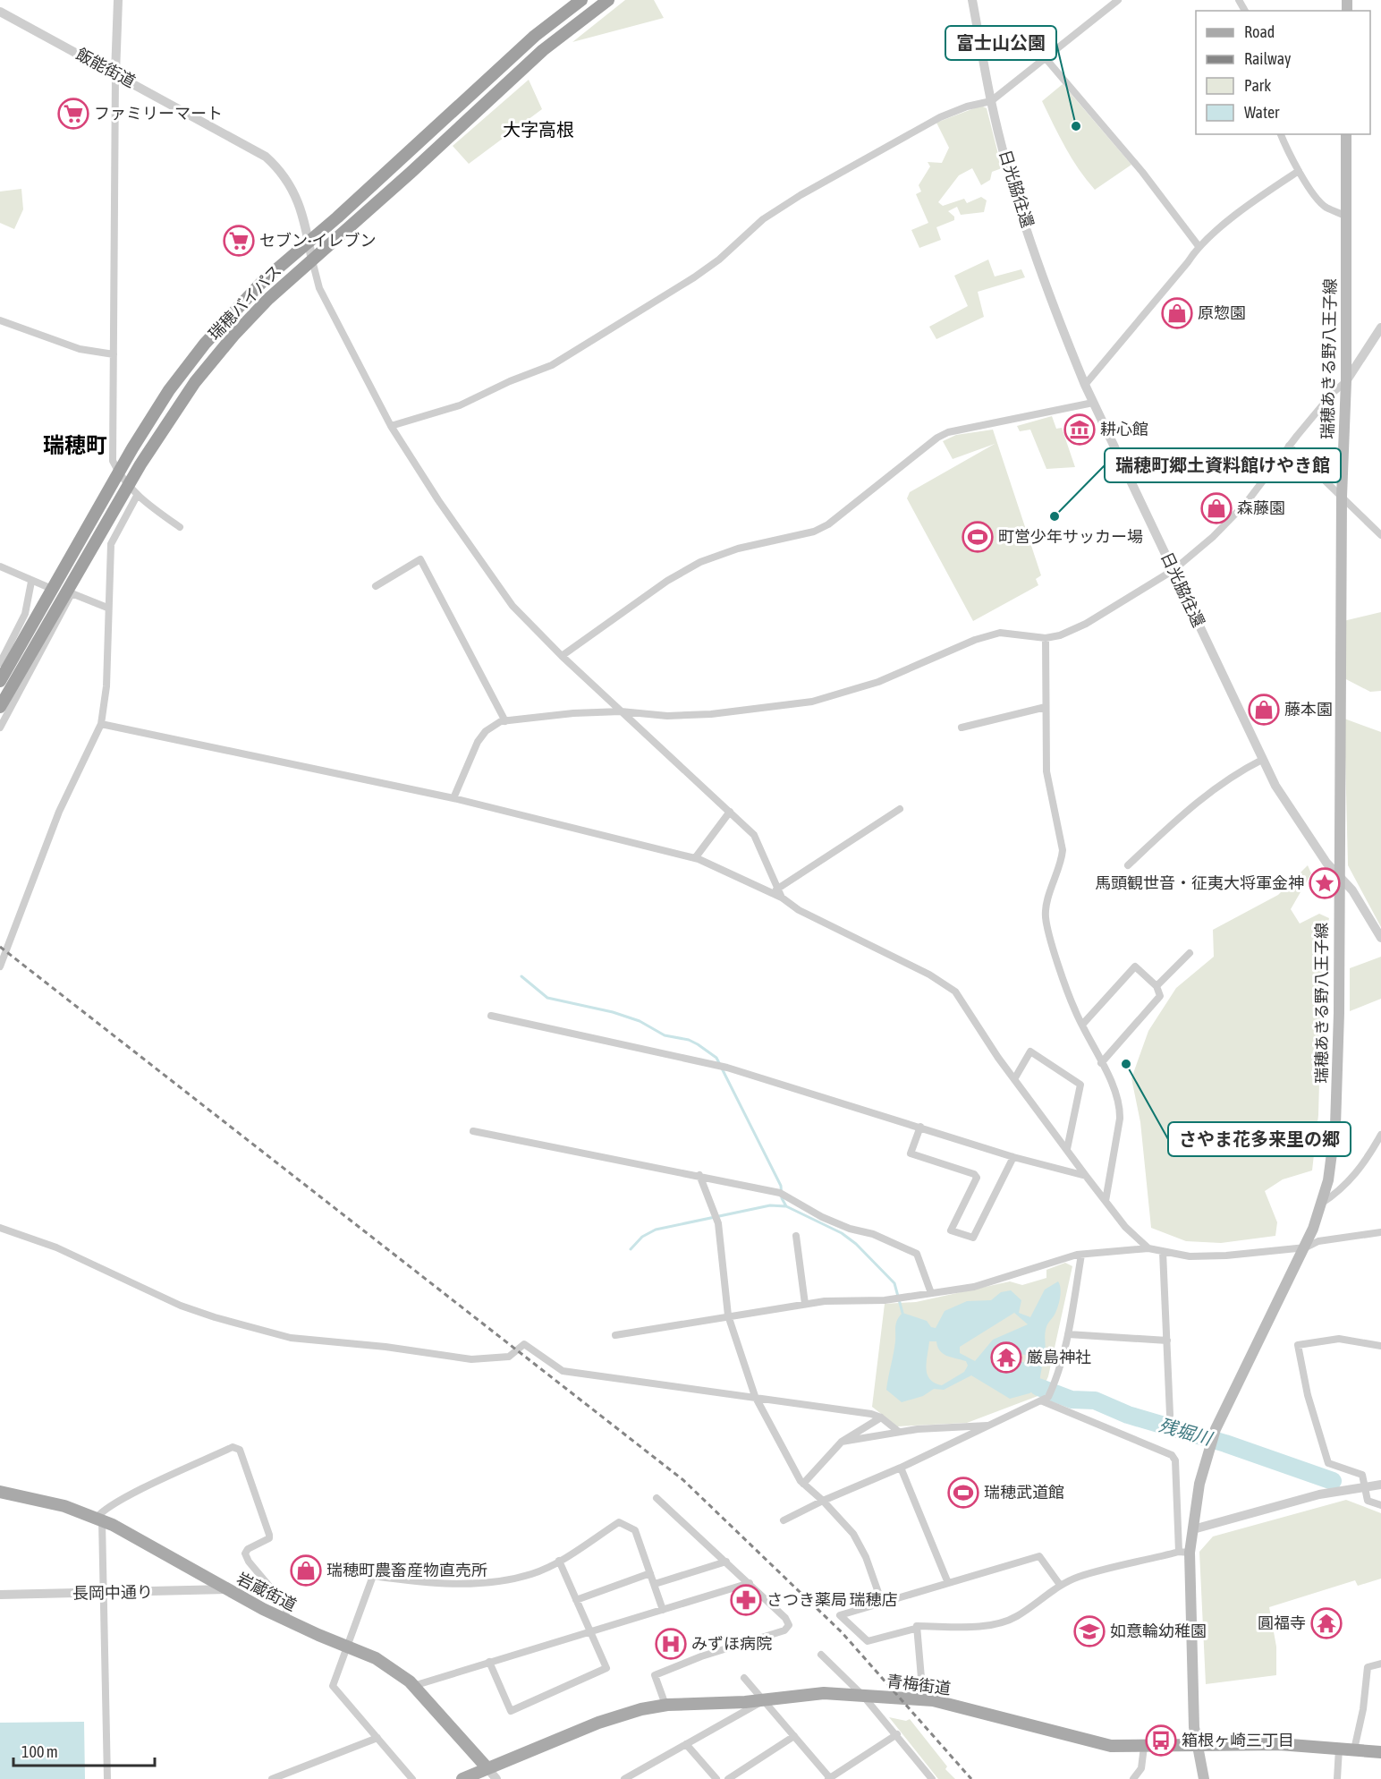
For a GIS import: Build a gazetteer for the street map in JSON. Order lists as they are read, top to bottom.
{
  "streets": {
    "highway": ["瑞穂バイパス"],
    "main road": ["瑞穂あきる野八王子線", "岩蔵街道", "青梅街道"],
    "street": ["飯能街道", "日光脇往還", "長岡中通り"]
  },
  "crossings": [
    ["飯能街道", "瑞穂バイパス"],
    ["日光脇往還", "瑞穂あきる野八王子線"],
    ["瑞穂あきる野八王子線", "青梅街道"],
    ["岩蔵街道", "長岡中通り"],
    ["岩蔵街道", "青梅街道"]
  ],
  "districts": ["大字高根", "瑞穂町"],
  "water": ["残堀川"],
  "places": {
    "supermarket": ["ファミリーマート", "セブン-イレブン"],
    "other": ["富士山公園", "瑞穂町郷土資料館けやき館", "さやま花多来里の郷"],
    "shop": [
      "原惣園",
      "森藤園",
      "藤本園",
      "瑞穂町農畜産物直売所"
    ],
    "museum": ["耕心館"],
    "sports": ["町営少年サッカー場", "瑞穂武道館"],
    "place": ["馬頭観世音・征夷大将軍金神"],
    "temple": ["厳島神社", "圓福寺"],
    "pharmacy": ["さつき薬局 瑞穂店"],
    "school or university": ["如意輪幼稚園"],
    "hospital": ["みずほ病院"],
    "bus stop": ["箱根ヶ崎三丁目"]
  },
  "legend": [
    "Road",
    "Railway",
    "Park",
    "Water"
  ],
  "scale_bar": "100 m"
}
